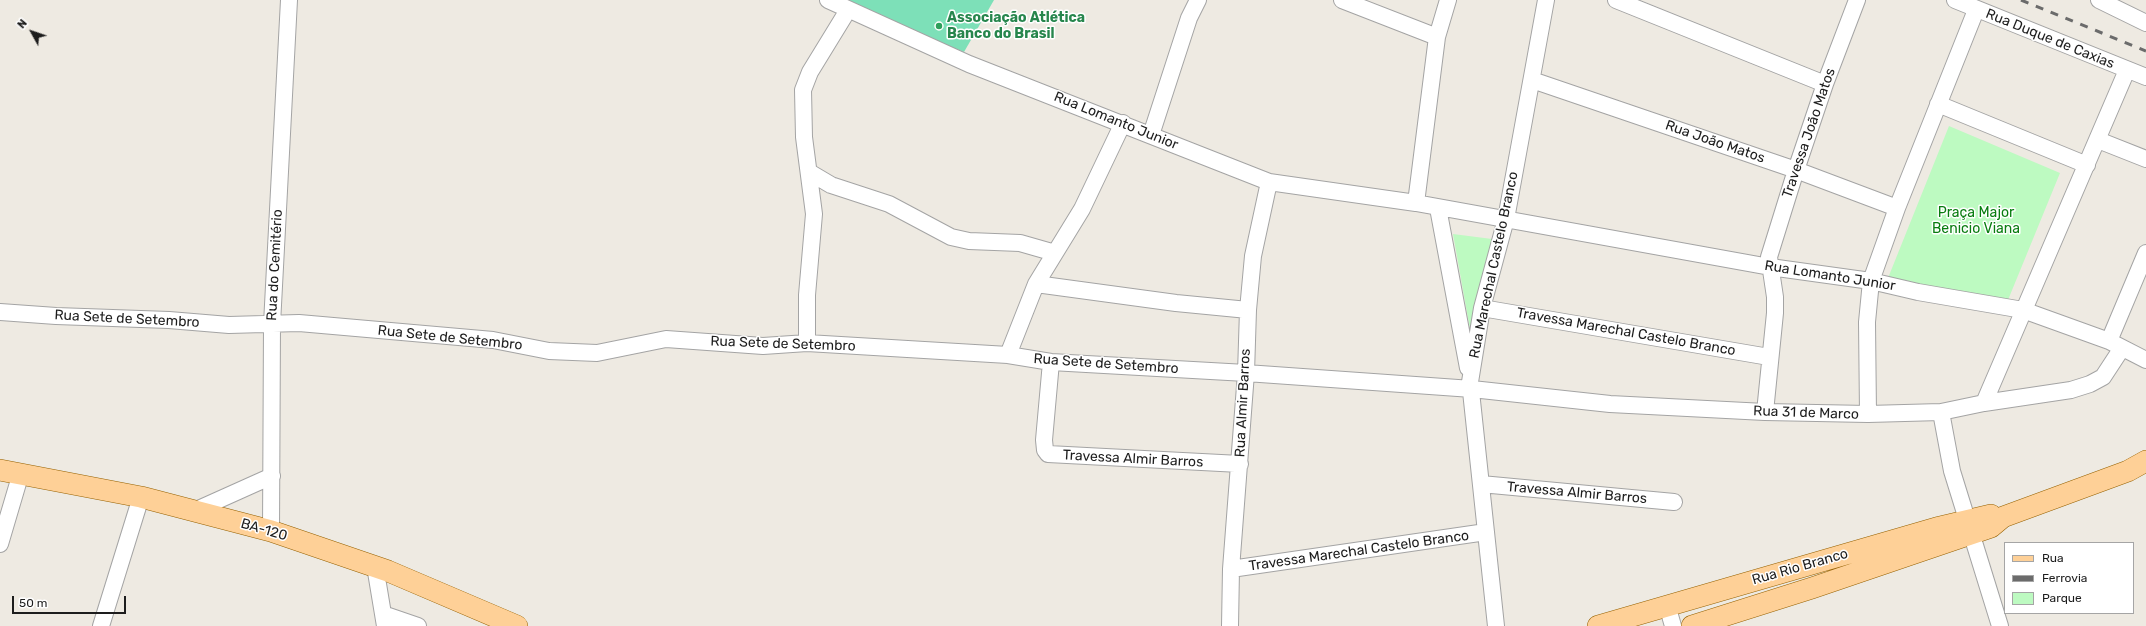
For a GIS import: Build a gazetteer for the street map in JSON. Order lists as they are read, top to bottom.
{
  "streets": {
    "main road": ["BA-120", "Rua Rio Branco"],
    "street": [
      "Rua Duque de Caxias",
      "Rua Lomanto Junior",
      "Travessa João Matos",
      "Rua João Matos",
      "Rua do Cemitério",
      "Rua Marechal Castelo Branco",
      "Rua Sete de Setembro",
      "Travessa Marechal Castelo Branco",
      "Rua Almir Barros",
      "Rua 31 de Marco",
      "Travessa Almir Barros"
    ]
  },
  "crossings": [
    ["Rua Lomanto Junior", "Travessa João Matos"],
    ["Rua Lomanto Junior", "Rua Marechal Castelo Branco"],
    ["Rua Lomanto Junior", "Rua Almir Barros"],
    ["Rua Lomanto Junior", "Rua 31 de Marco"],
    ["Travessa João Matos", "Rua João Matos"],
    ["Travessa João Matos", "Travessa Marechal Castelo Branco"],
    ["Travessa João Matos", "Rua 31 de Marco"],
    ["Rua João Matos", "Rua Marechal Castelo Branco"],
    ["Rua do Cemitério", "Rua Sete de Setembro"],
    ["Rua do Cemitério", "BA-120"],
    ["Rua Marechal Castelo Branco", "Rua Sete de Setembro"],
    ["Rua Marechal Castelo Branco", "Travessa Marechal Castelo Branco"],
    ["Rua Marechal Castelo Branco", "Rua 31 de Marco"],
    ["Rua Marechal Castelo Branco", "Travessa Almir Barros"],
    ["Rua Sete de Setembro", "Rua Almir Barros"],
    ["Rua Sete de Setembro", "Rua 31 de Marco"],
    ["Rua Sete de Setembro", "Travessa Almir Barros"],
    ["Travessa Marechal Castelo Branco", "Rua Almir Barros"],
    ["Rua Almir Barros", "Travessa Almir Barros"]
  ],
  "parks": ["Praça Major Benicio Viana"],
  "places": ["Associação Atlética Banco do Brasil"],
  "legend": ["Rua", "Ferrovia", "Parque"],
  "scale_bar": "50 m",
  "north": "top left"
}
